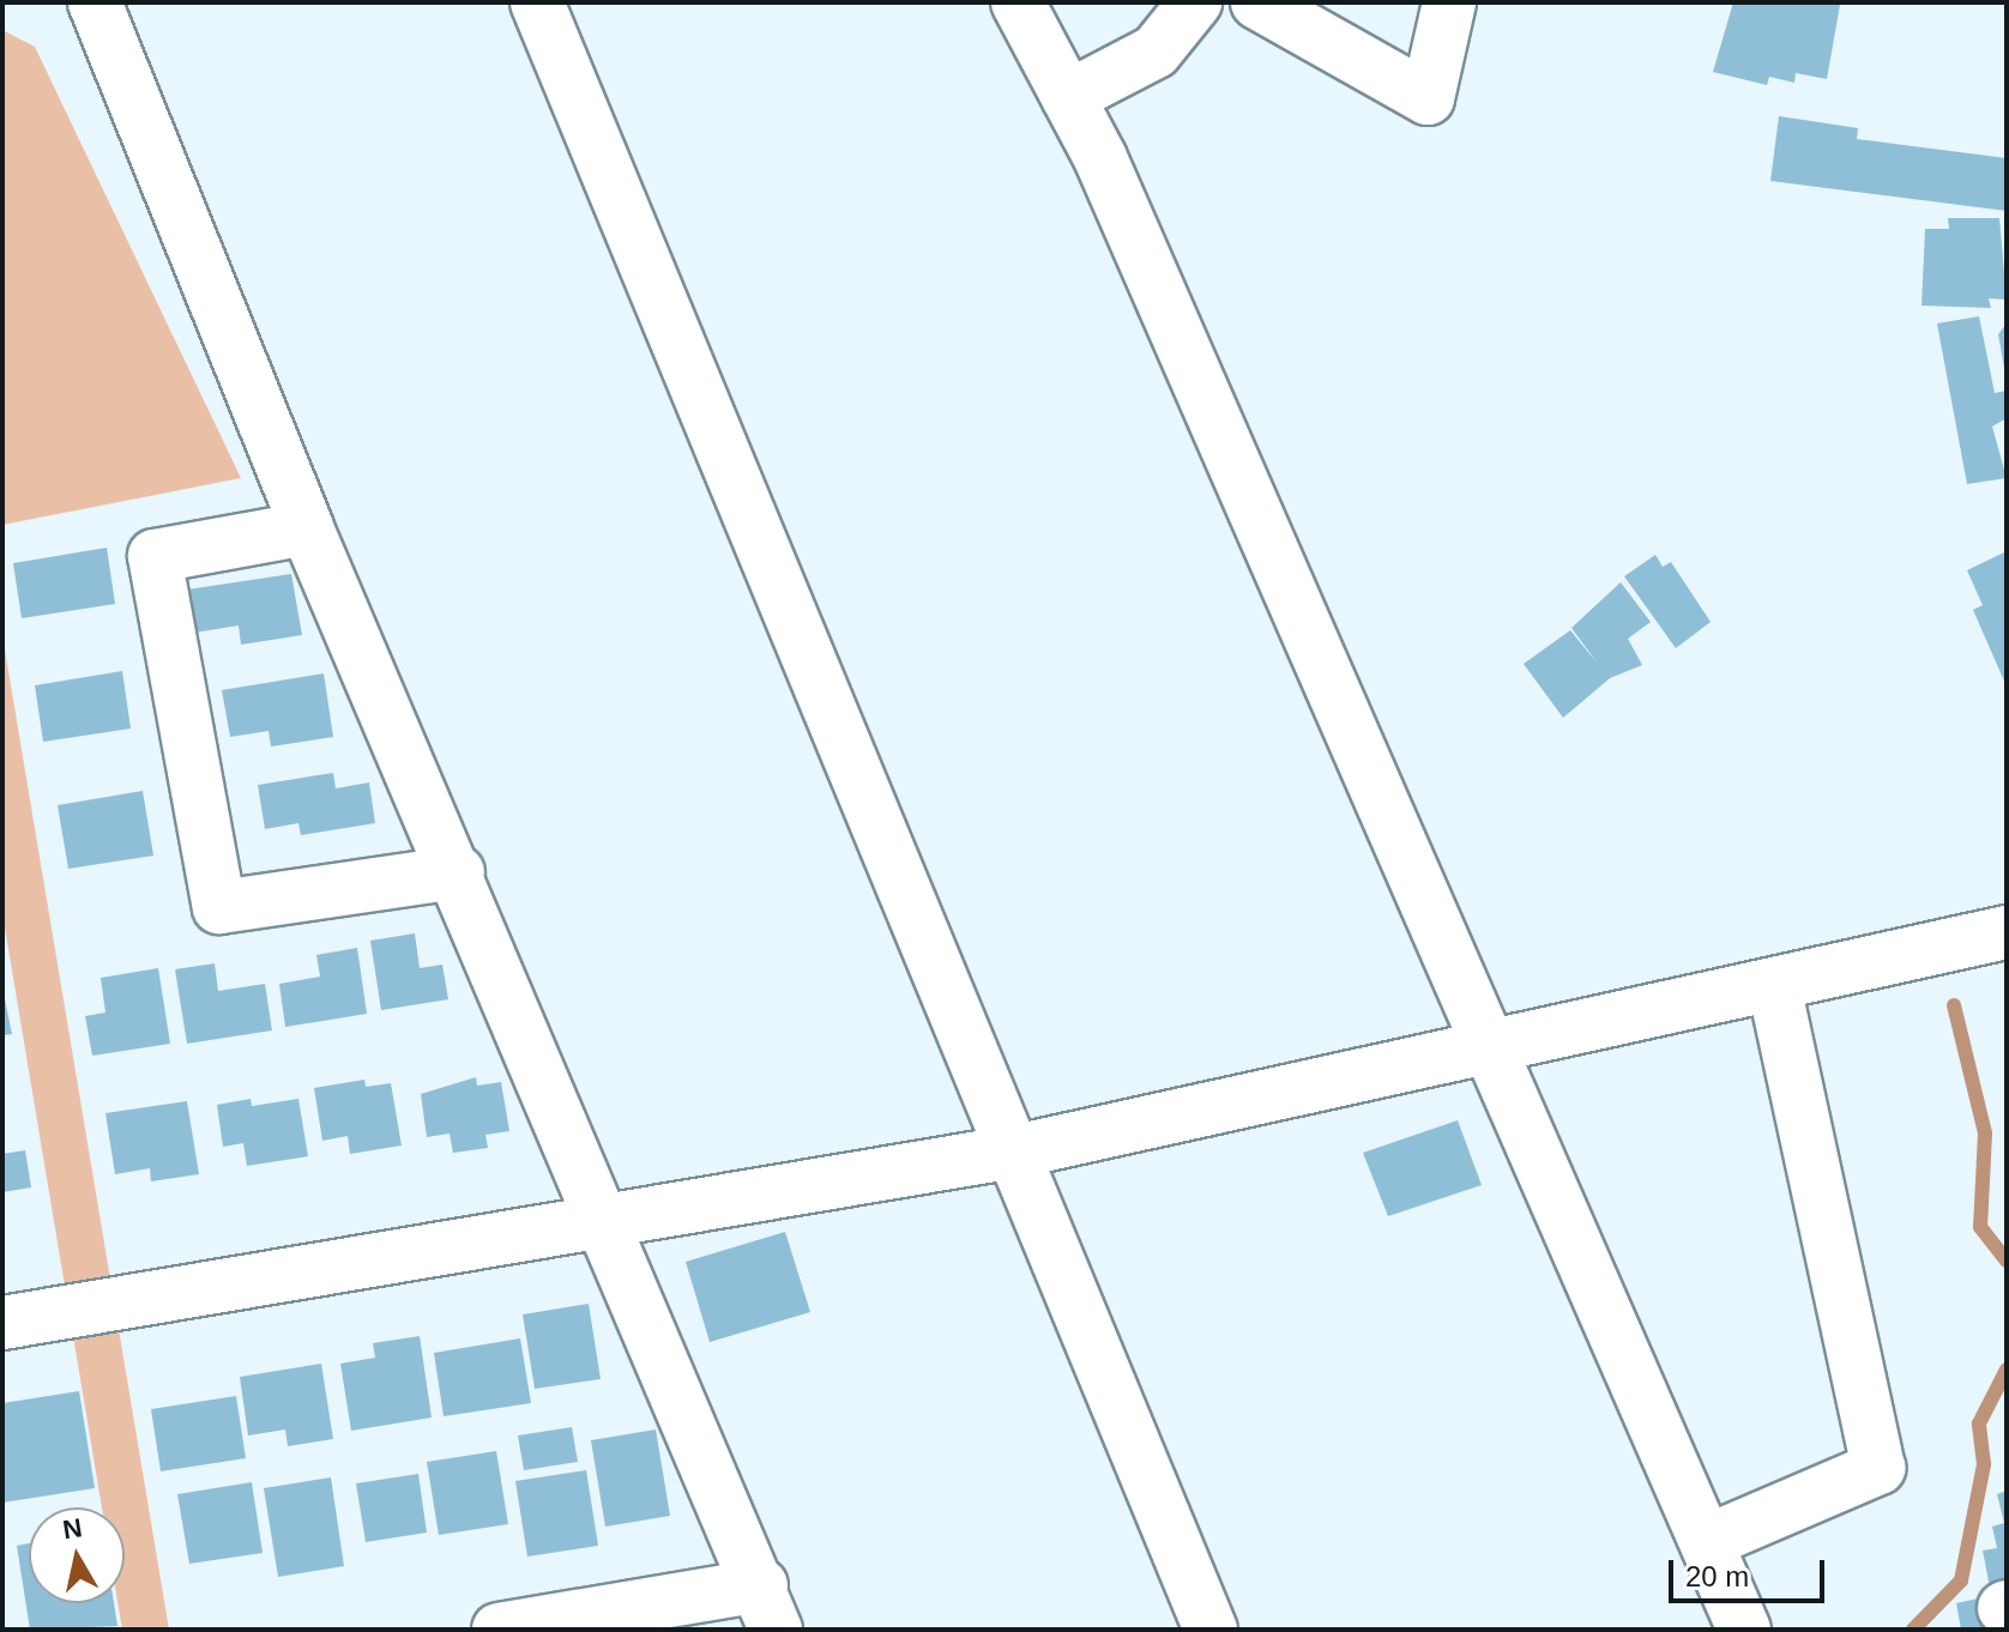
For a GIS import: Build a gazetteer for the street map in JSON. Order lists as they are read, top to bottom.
{
  "scale_bar": "20 m",
  "north": "top"
}
